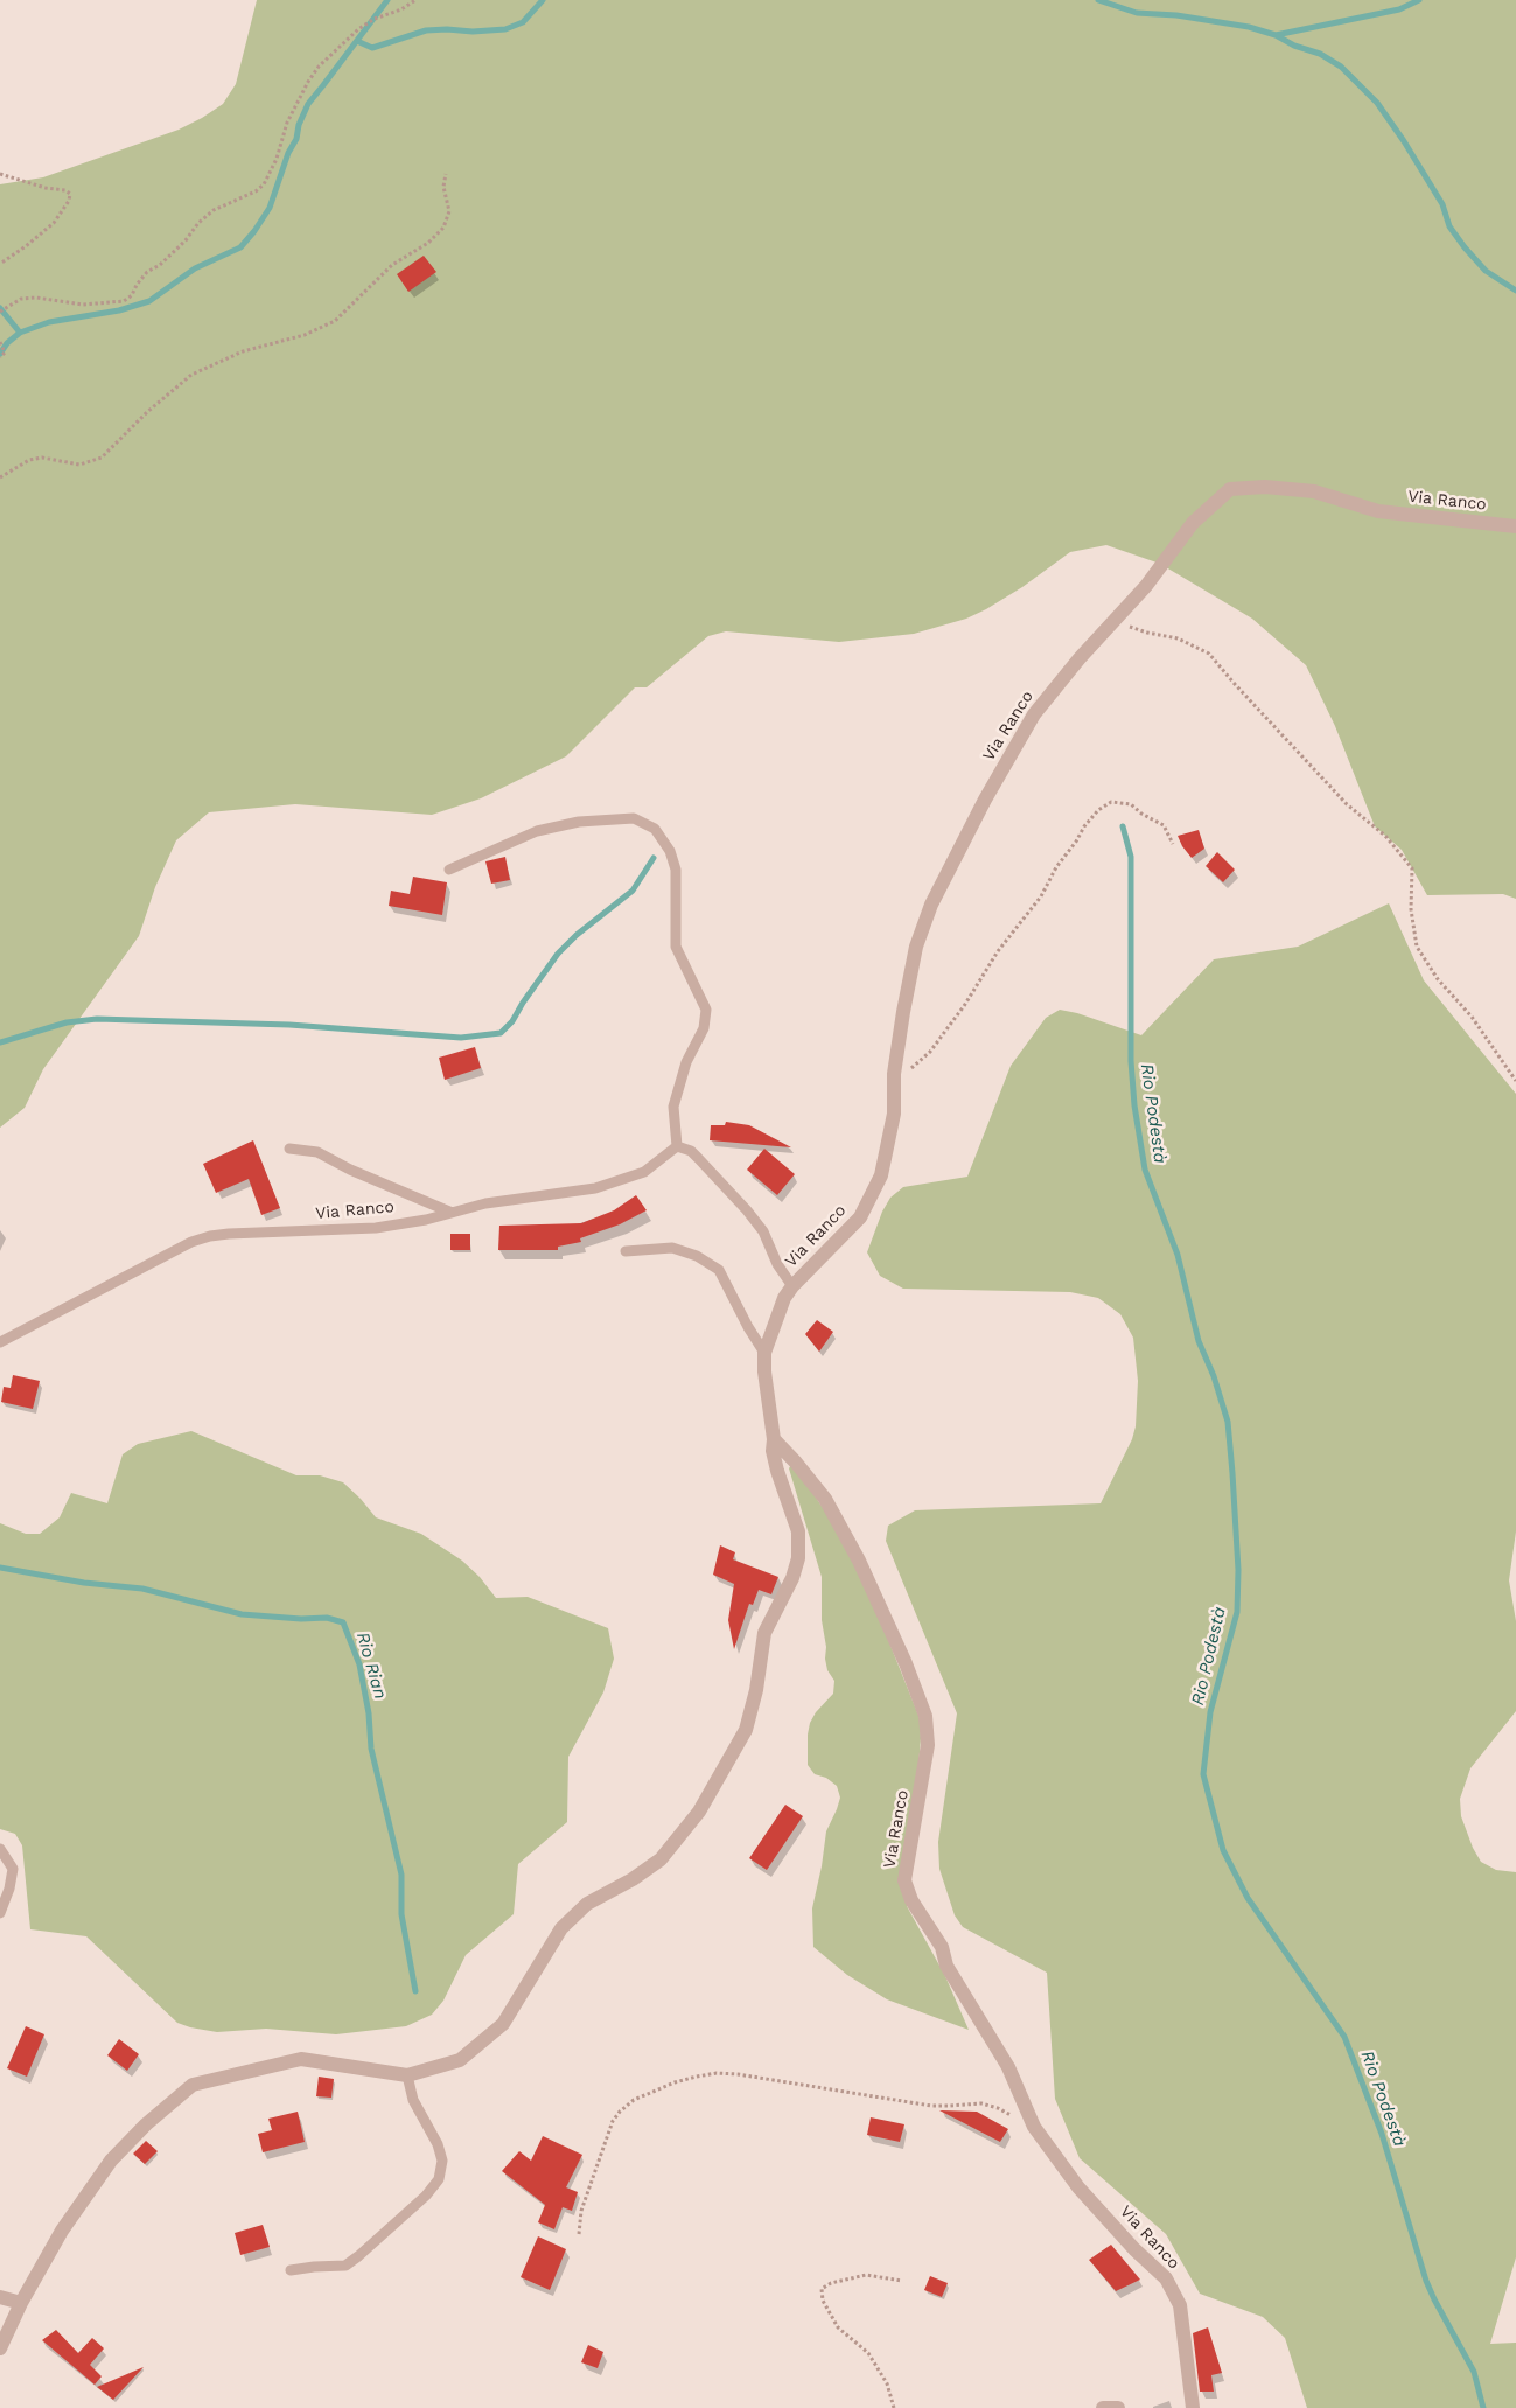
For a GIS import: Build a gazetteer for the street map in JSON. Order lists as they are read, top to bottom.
{
  "streets": {
    "street": ["Via Ranco"]
  },
  "water": ["Rio Podestà", "Rio Rian"]
}
